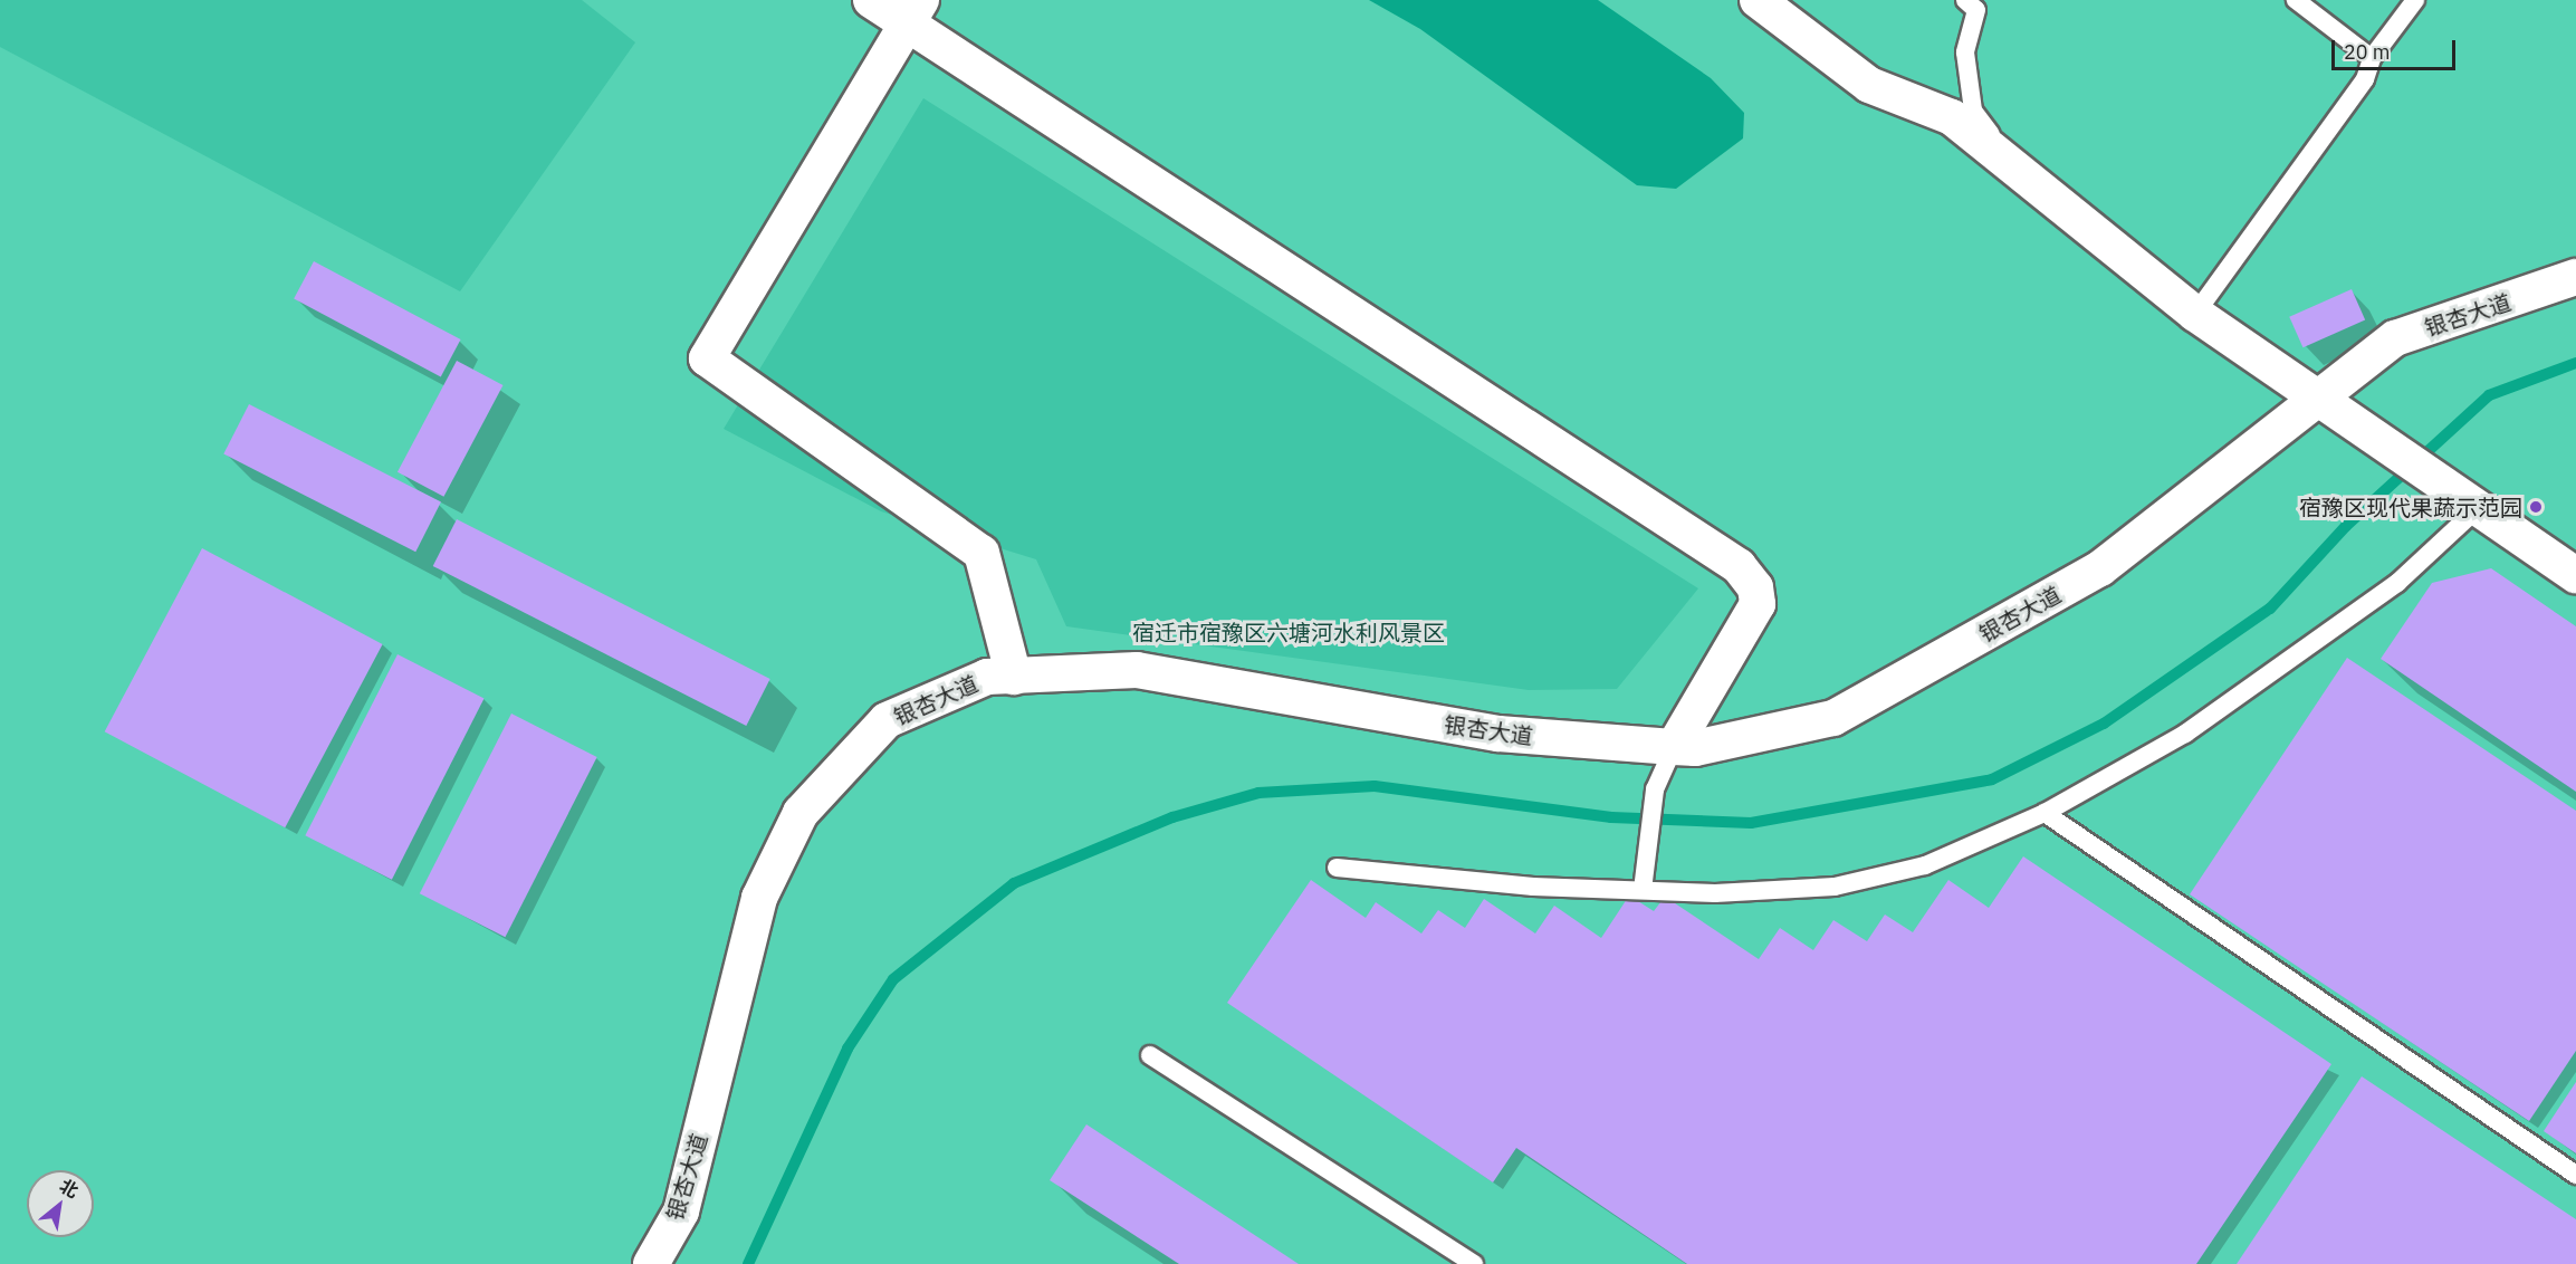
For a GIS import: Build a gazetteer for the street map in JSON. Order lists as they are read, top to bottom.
{
  "streets": {
    "street": ["银杏大道"]
  },
  "parks": ["宿迁市宿豫区六塘河水利风景区"],
  "places": ["宿豫区现代果蔬示范园"],
  "scale_bar": "20 m",
  "north": "top right"
}
